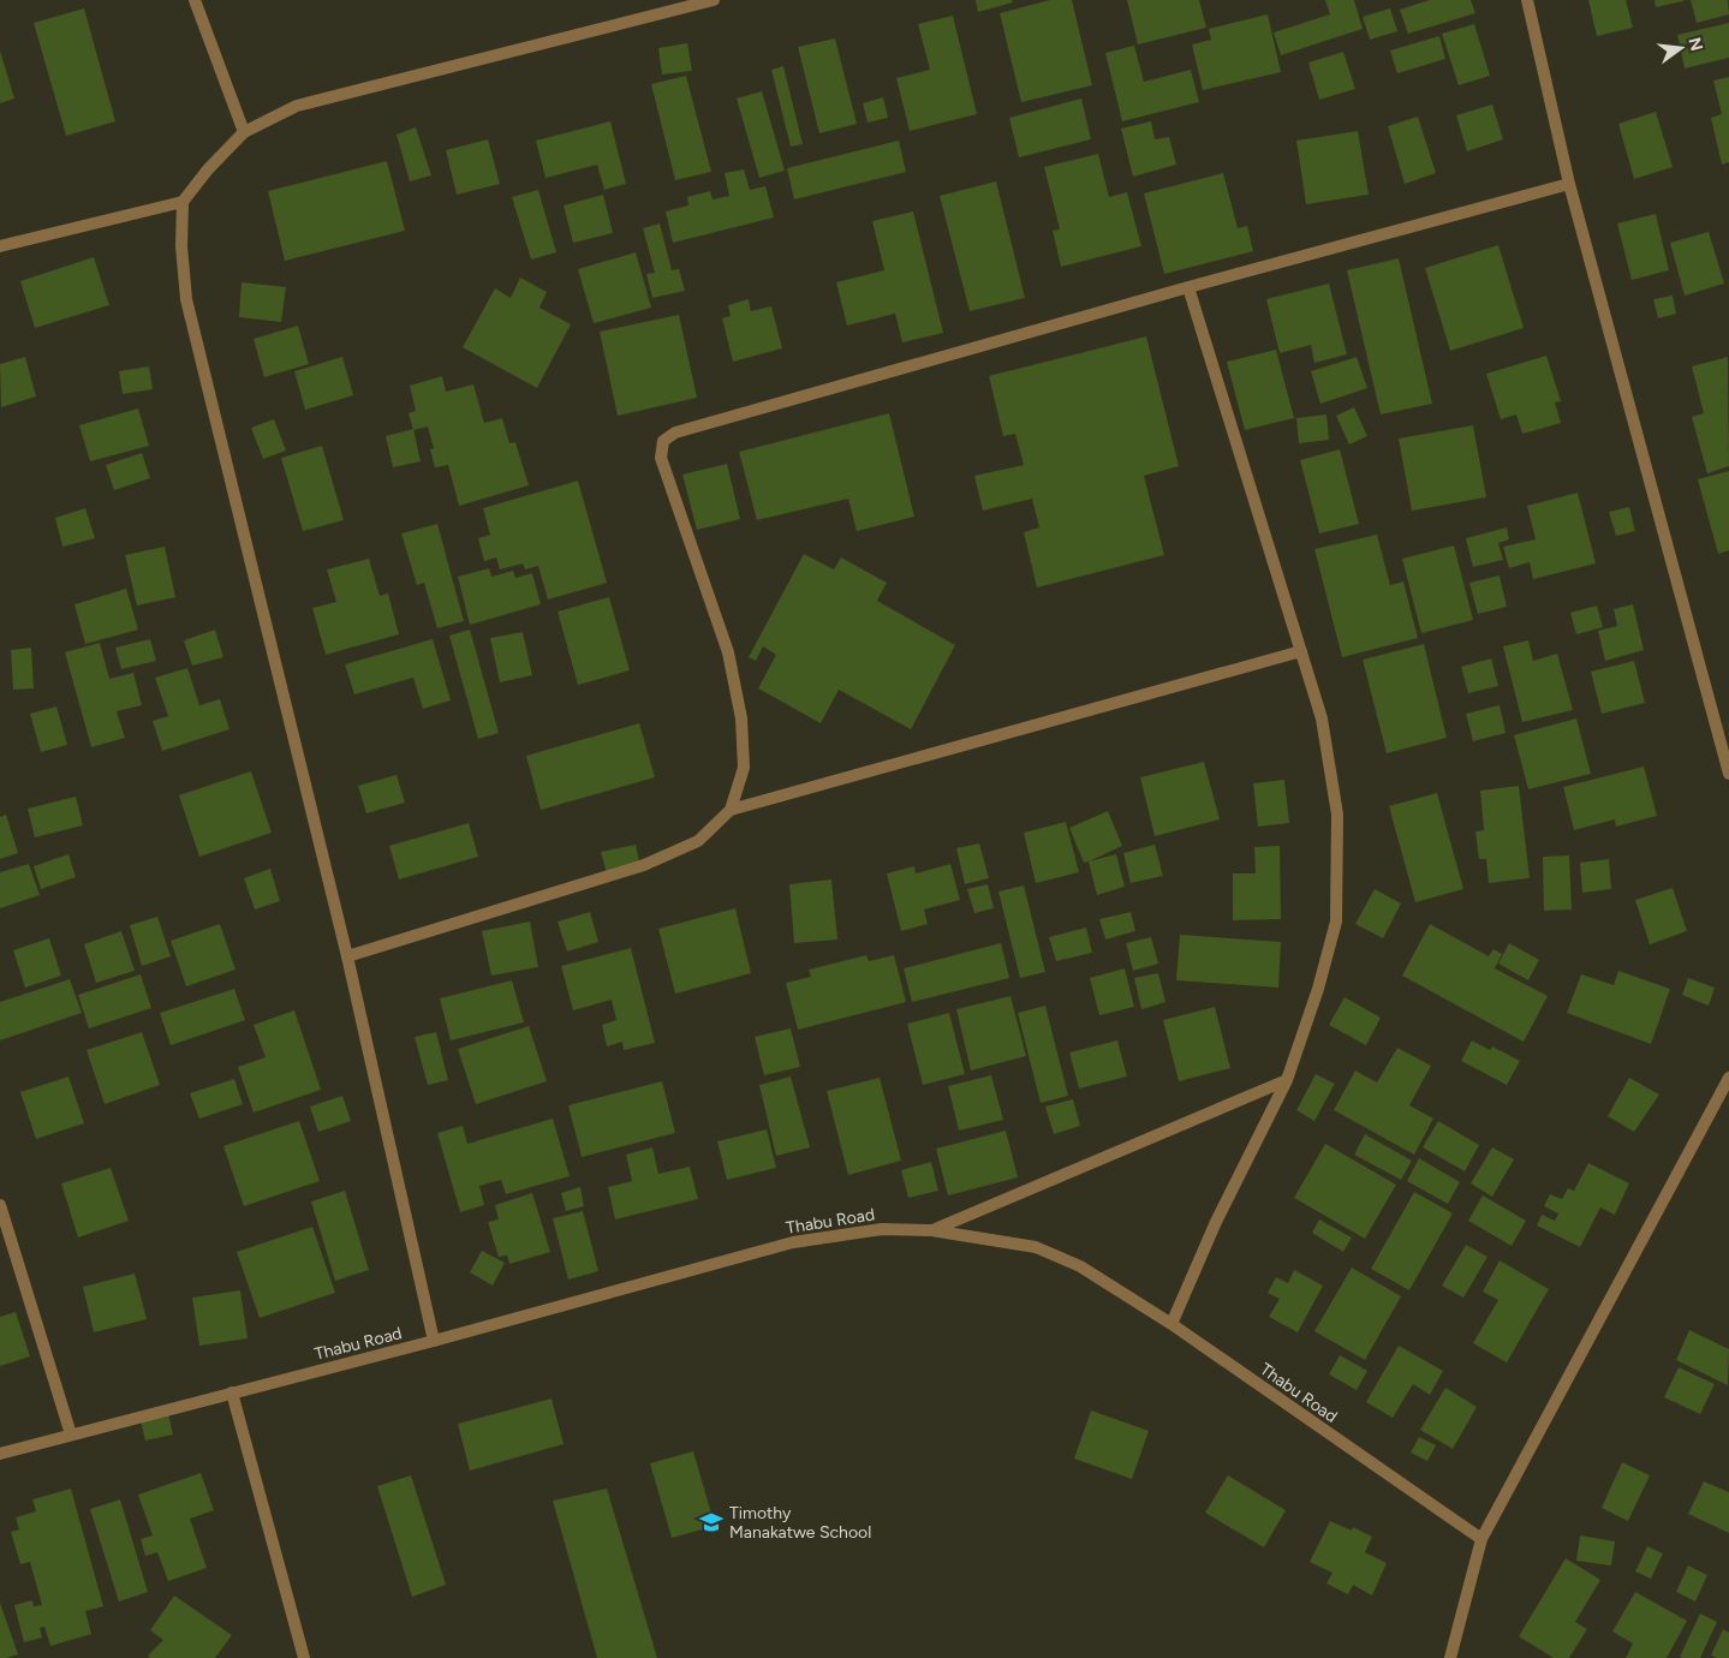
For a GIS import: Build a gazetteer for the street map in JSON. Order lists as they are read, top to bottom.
{
  "streets": {
    "street": ["Thabu Road"]
  },
  "places": {
    "school or university": ["Timothy Manakatwe School"]
  },
  "north": "right"
}
